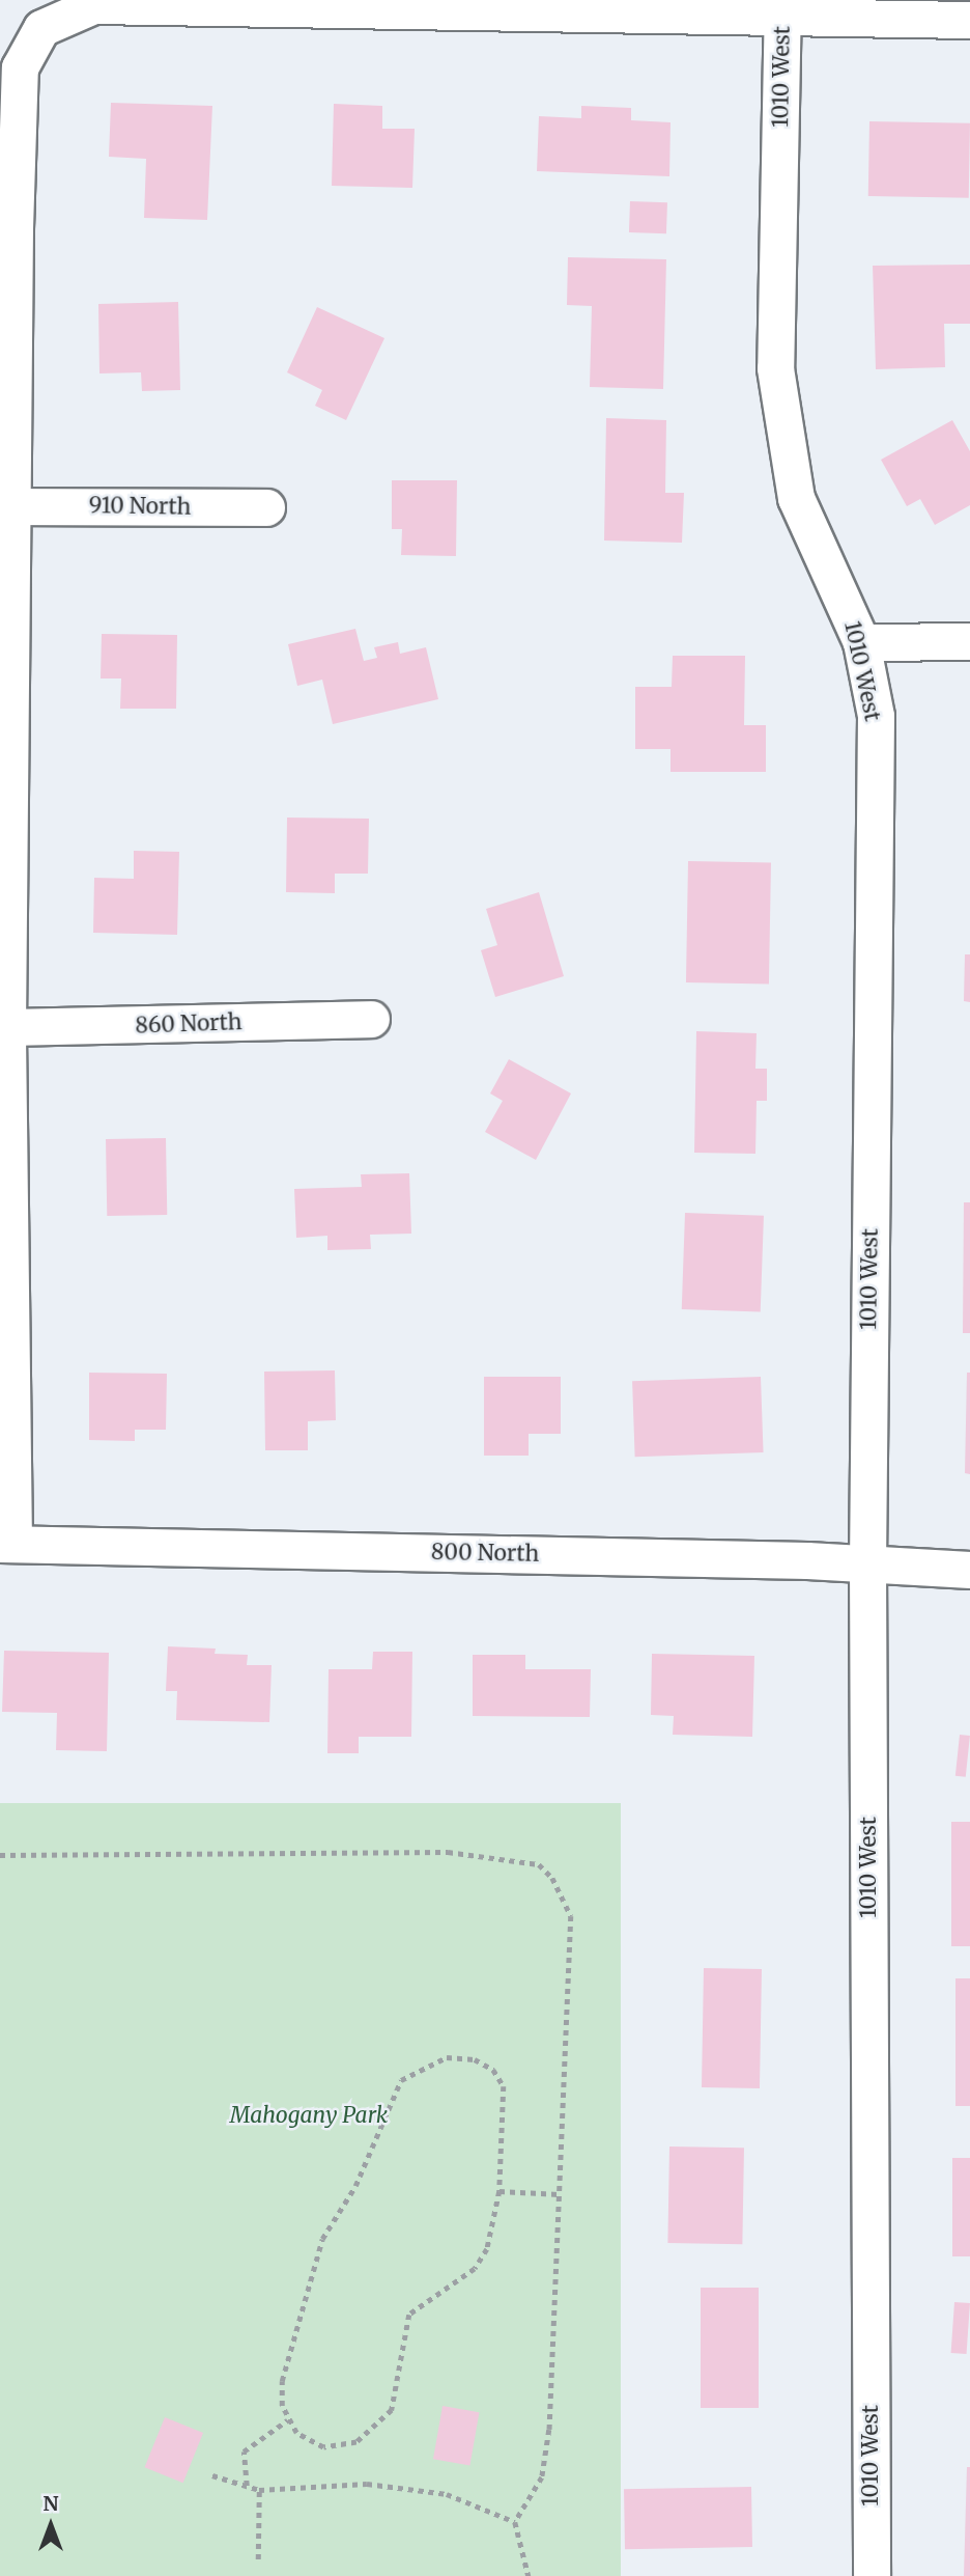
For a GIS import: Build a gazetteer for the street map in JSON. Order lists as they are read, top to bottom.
{
  "streets": {
    "street": [
      "1010 West",
      "910 North",
      "860 North",
      "800 North"
    ]
  },
  "crossings": [
    ["1010 West", "800 North"]
  ],
  "parks": ["Mahogany Park"],
  "north": "top"
}
